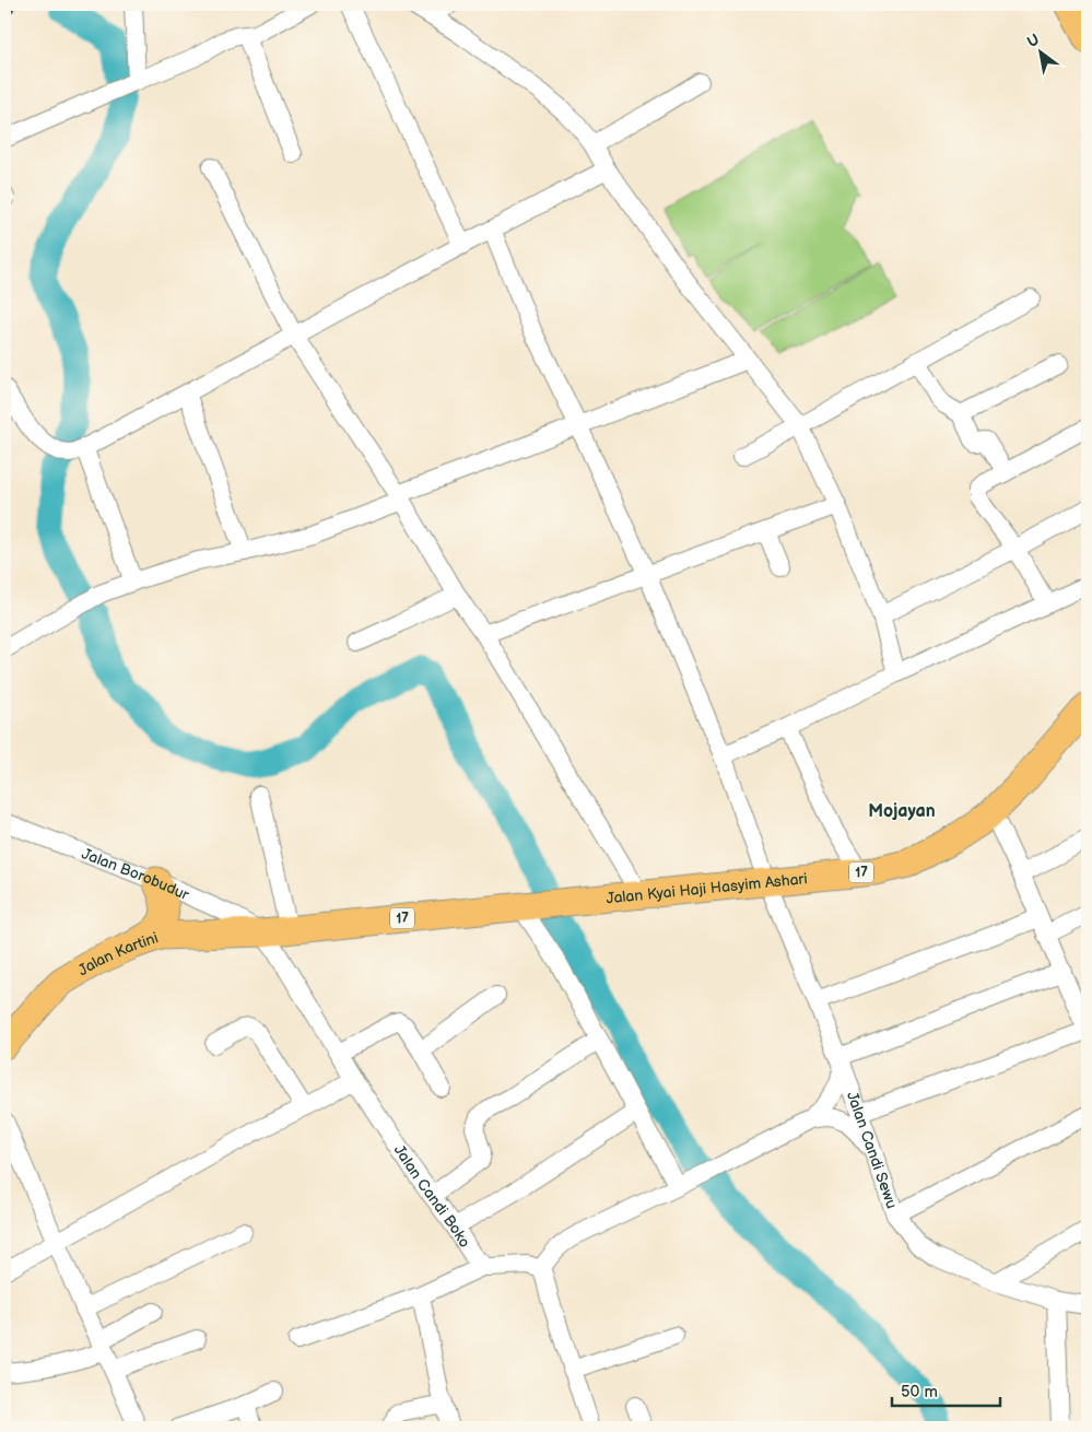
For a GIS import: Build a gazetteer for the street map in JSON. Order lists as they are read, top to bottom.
{
  "streets": {
    "highway": ["17", "Jalan Kyai Haji Hasyim Ashari", "Jalan Kartini"],
    "street": ["Jalan Borobudur", "Jalan Candi Sewu", "Jalan Candi Boko"]
  },
  "crossings": [
    ["Jalan Borobudur", "Jalan Kyai Haji Hasyim Ashari"],
    ["Jalan Borobudur", "Jalan Kartini"],
    ["Jalan Borobudur", "Jalan Candi Boko"],
    ["Jalan Kyai Haji Hasyim Ashari", "Jalan Kartini"],
    ["Jalan Kyai Haji Hasyim Ashari", "Jalan Candi Sewu"],
    ["Jalan Kyai Haji Hasyim Ashari", "Jalan Candi Boko"],
    ["Jalan Kartini", "Jalan Candi Boko"]
  ],
  "districts": ["Mojayan"],
  "scale_bar": "50 m",
  "north": "top left"
}
